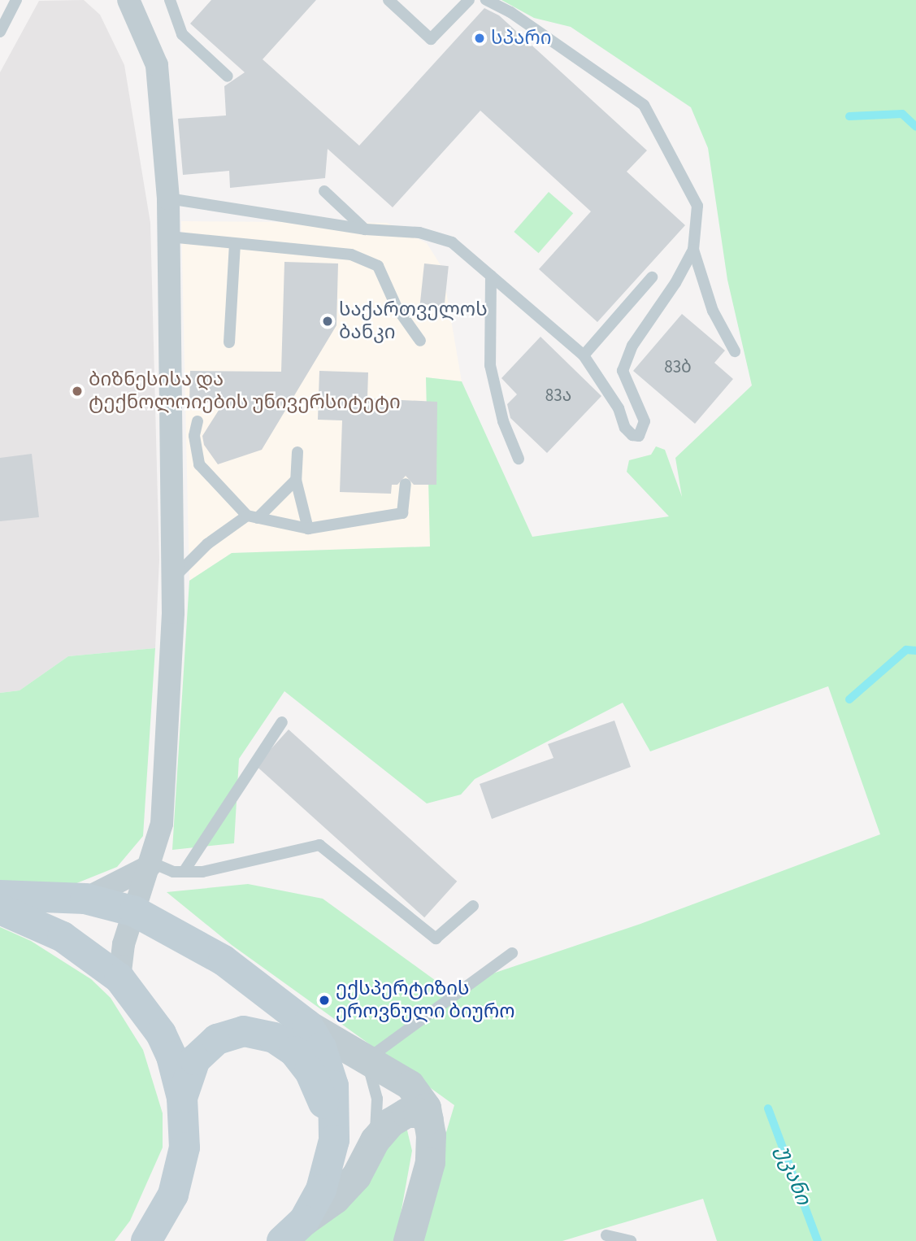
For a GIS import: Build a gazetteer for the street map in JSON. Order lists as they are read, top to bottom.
{
  "water": ["უკანი"],
  "places": [
    "სპარი",
    "საქართველოს ბანკი",
    "ბიზნესისა და ტექნოლოიების უნივერსიტეტი",
    "ექსპერტიზის ეროვნული ბიურო"
  ],
  "house_numbers": ["83ბ", "83ა"]
}
